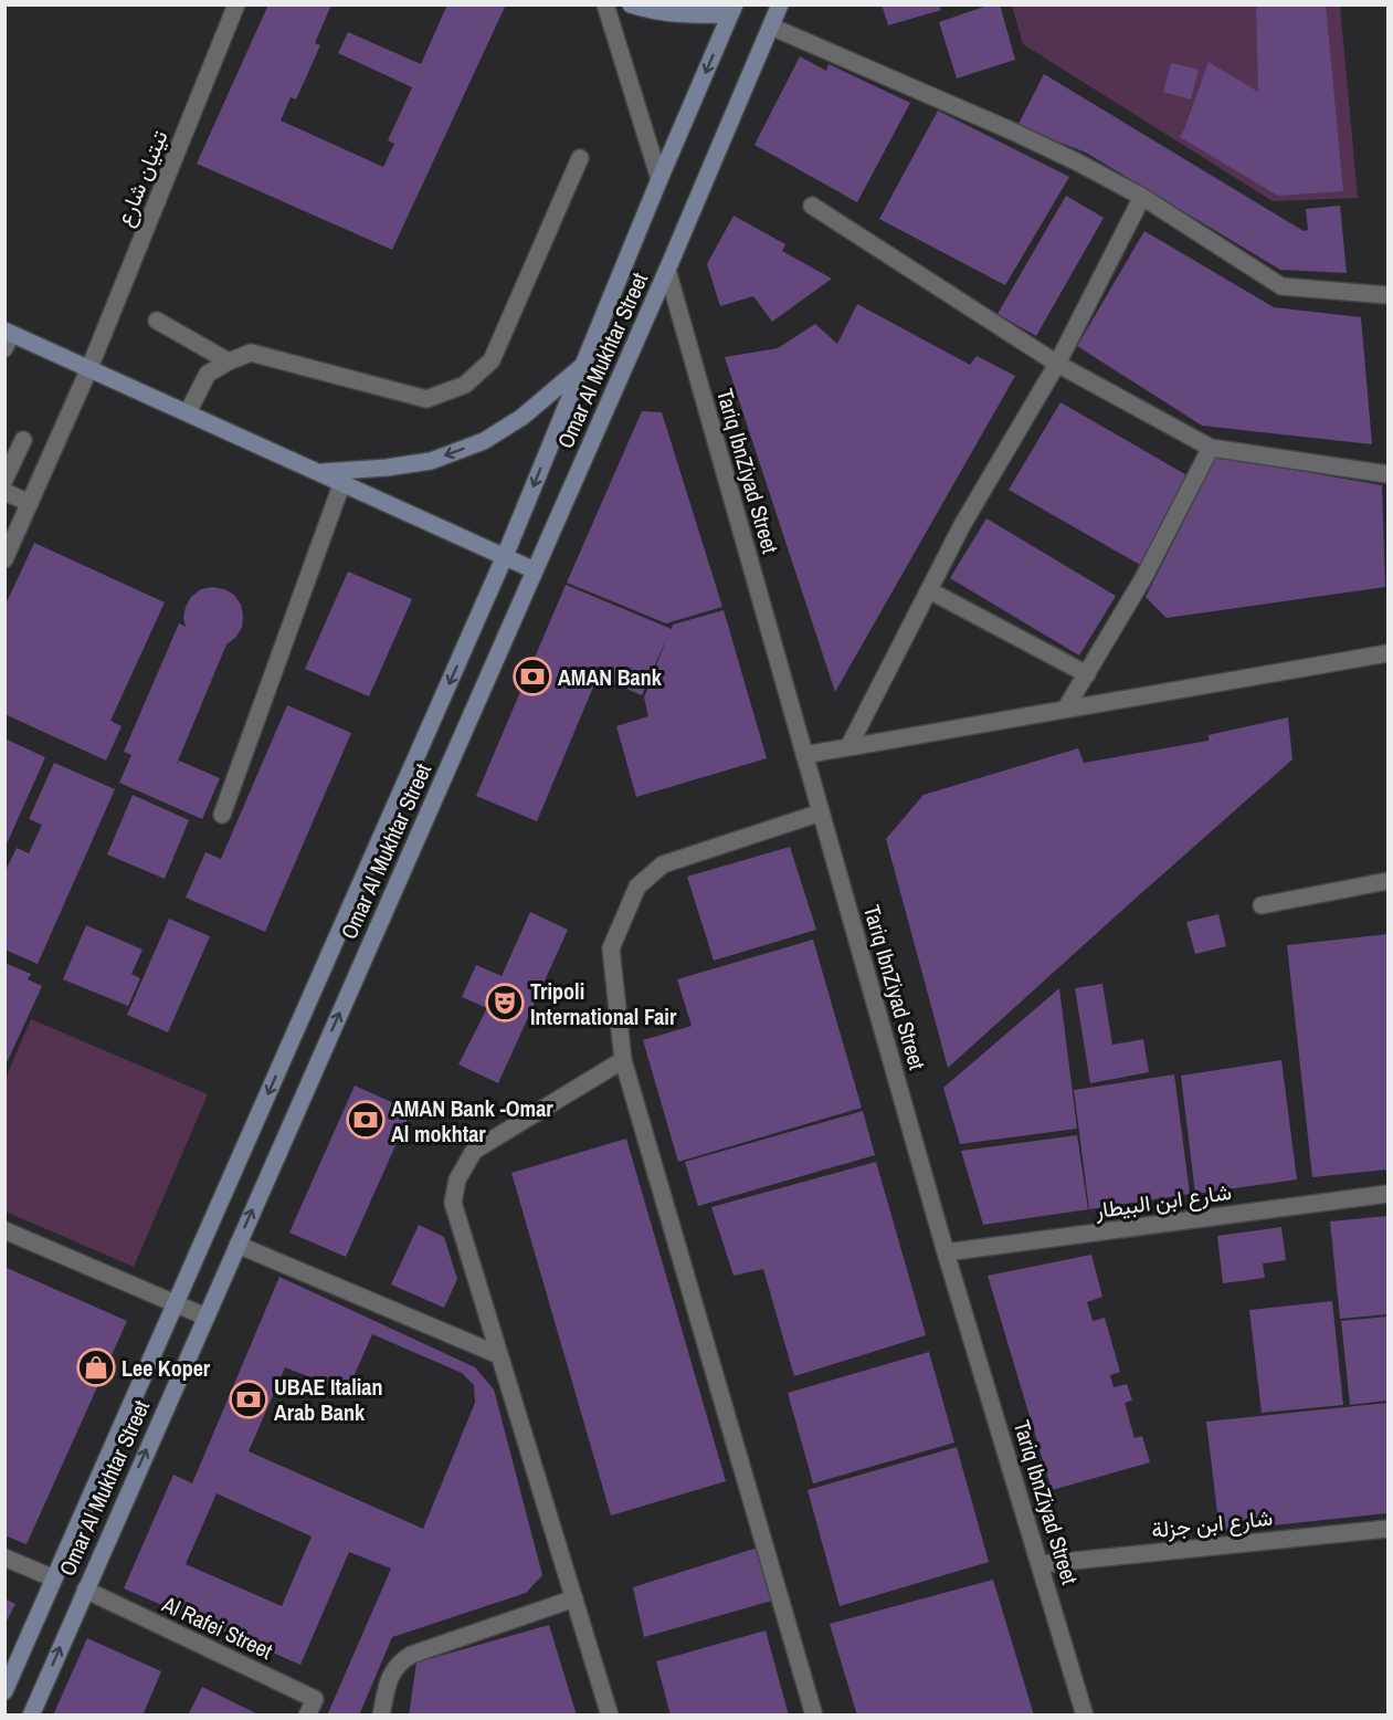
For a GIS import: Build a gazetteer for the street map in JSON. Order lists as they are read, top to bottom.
{
  "streets": {
    "main road": ["Omar Al Mukhtar Street"],
    "street": [
      "تيتيان شارع",
      "Tariq IbnZiyad Street",
      "شارع ابن البيطار",
      "شارع ابن جزلة",
      "Al Rafei Street"
    ]
  },
  "crossings": [
    ["Omar Al Mukhtar Street", "Tariq IbnZiyad Street"],
    ["Omar Al Mukhtar Street", "Al Rafei Street"],
    ["Tariq IbnZiyad Street", "شارع ابن البيطار"],
    ["Tariq IbnZiyad Street", "شارع ابن جزلة"]
  ],
  "places": {
    "bank": ["AMAN Bank", "AMAN Bank -Omar Al mokhtar", "UBAE Italian Arab Bank"],
    "theatre": ["Tripoli International Fair"],
    "shop": ["Lee Koper"]
  }
}
